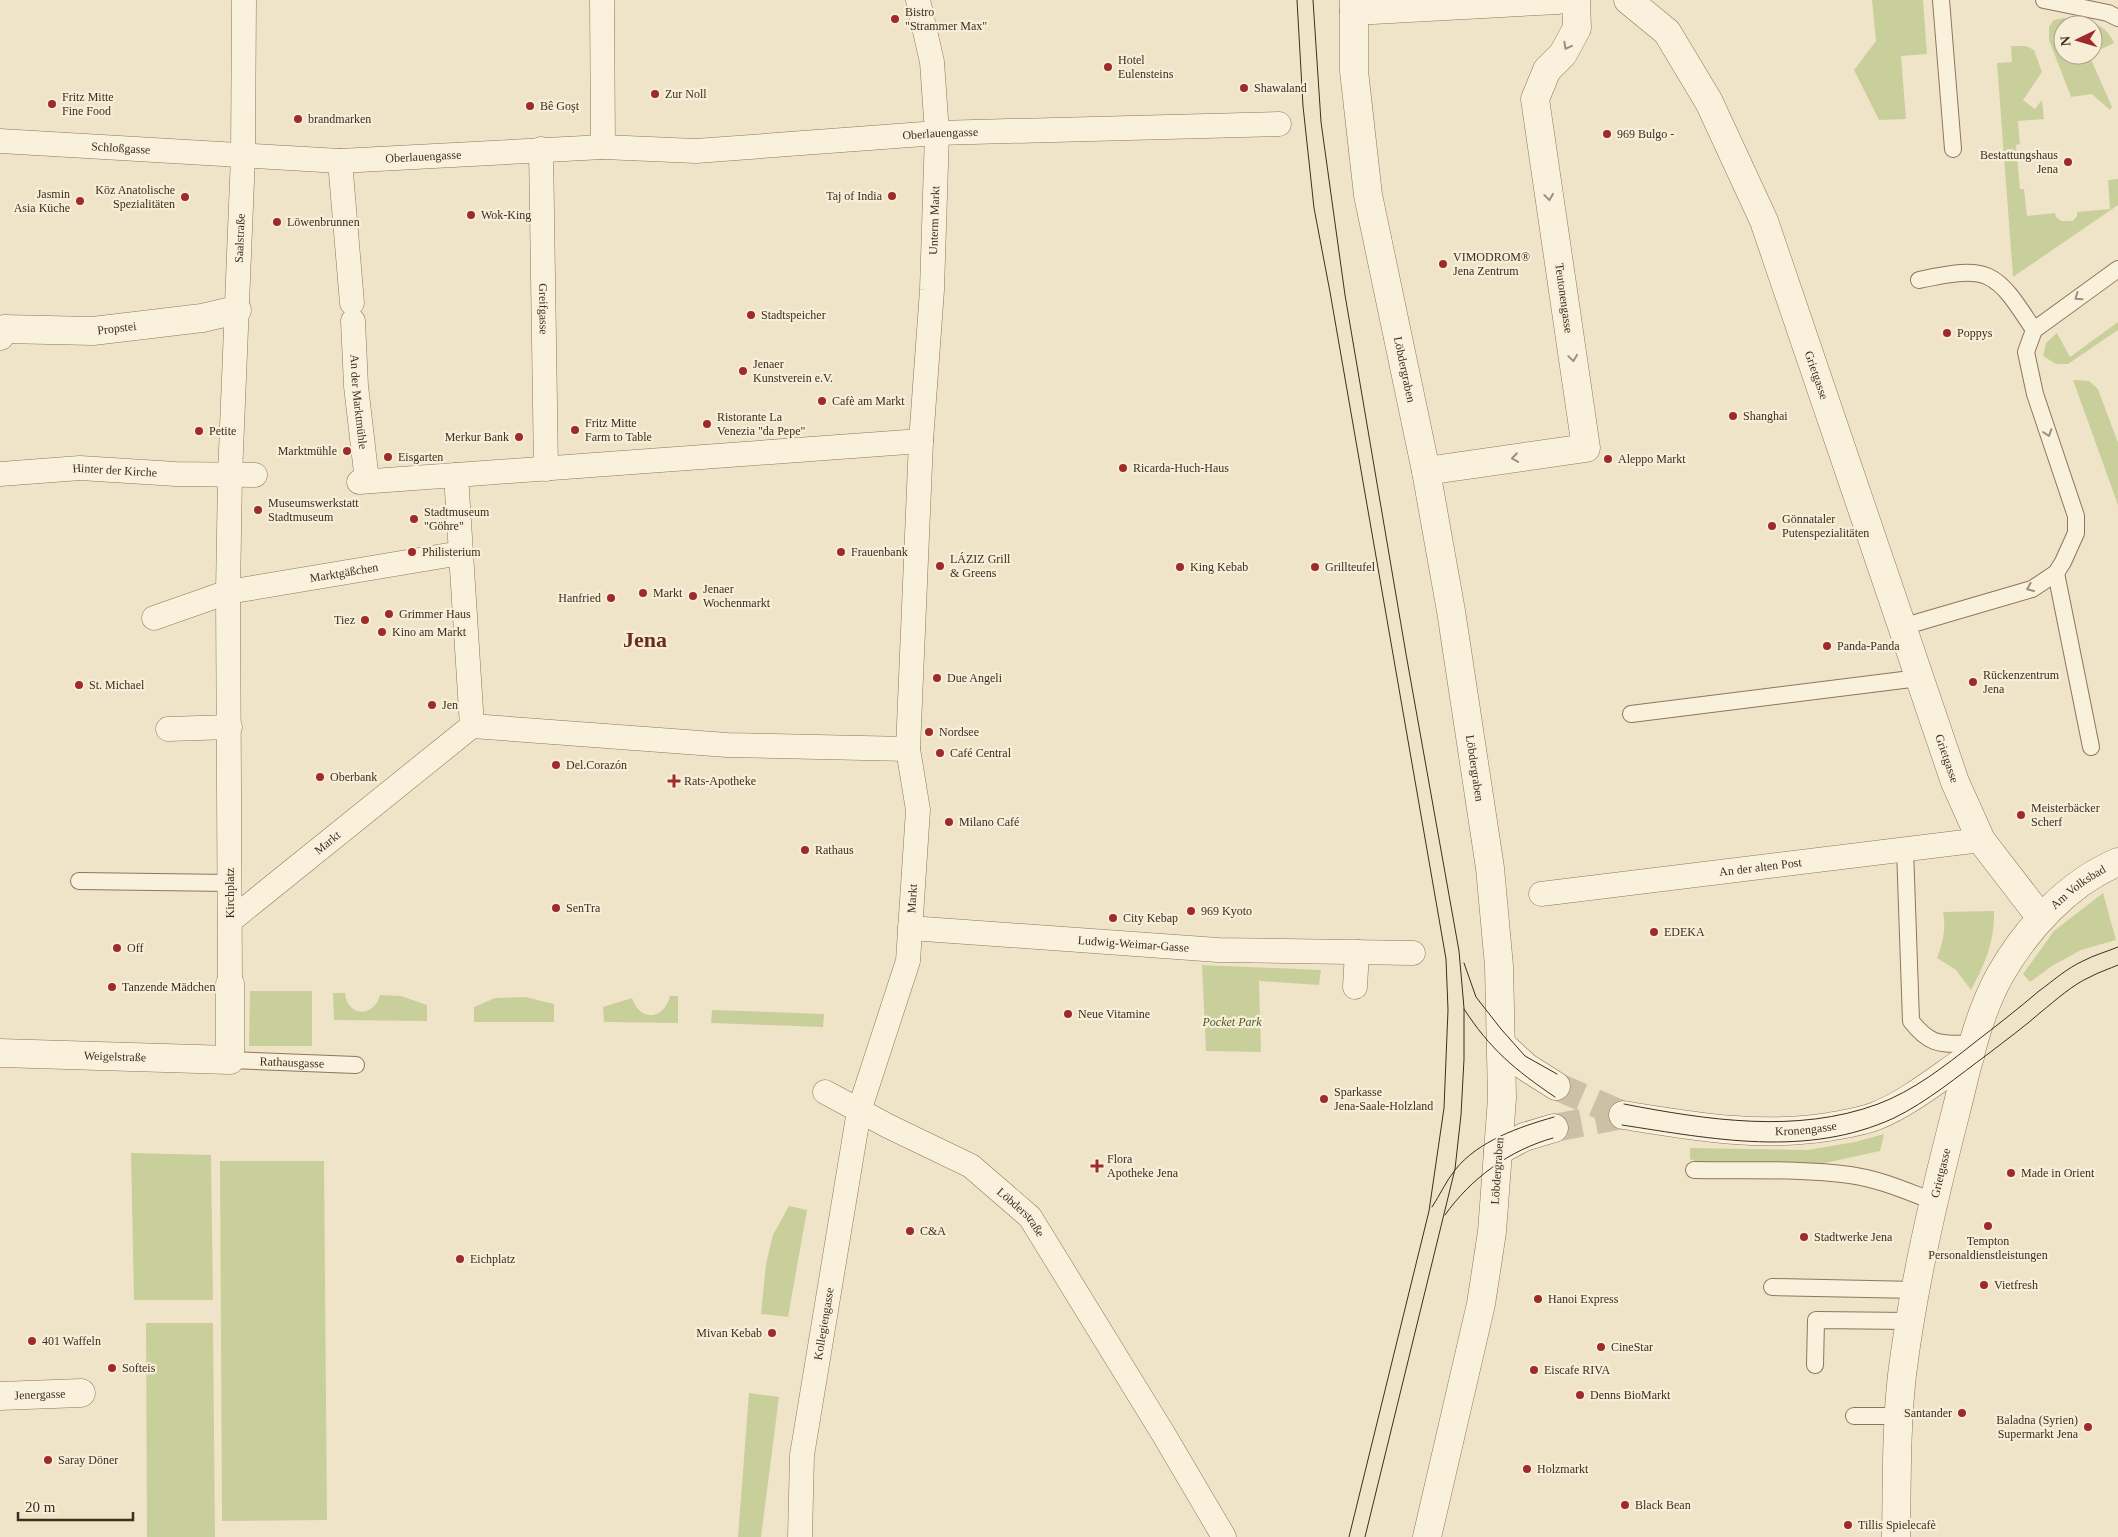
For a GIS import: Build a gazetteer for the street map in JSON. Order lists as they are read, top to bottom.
{
  "streets": {
    "street": [
      "Oberlauengasse",
      "Schloßgasse",
      "Unterm Markt",
      "Saalstraße",
      "Teutonengasse",
      "Greifgasse",
      "Propstei",
      "Löbdergraben",
      "Grietgasse",
      "An der Marktmühle",
      "Hinter der Kirche",
      "Marktgäßchen",
      "Markt",
      "An der alten Post",
      "Am Volksbad",
      "Kirchplatz",
      "Ludwig-Weimar-Gasse",
      "Weigelstraße",
      "Kronengasse",
      "Löbderstraße",
      "Kollegiengasse",
      "Jenergasse"
    ],
    "lane": ["Rathausgasse"]
  },
  "crossings": [
    ["Oberlauengasse", "Schloßgasse"],
    ["Oberlauengasse", "Unterm Markt"],
    ["Oberlauengasse", "Saalstraße"],
    ["Oberlauengasse", "Greifgasse"],
    ["Oberlauengasse", "An der Marktmühle"],
    ["Schloßgasse", "Saalstraße"],
    ["Unterm Markt", "Markt"],
    ["Saalstraße", "Propstei"],
    ["Saalstraße", "Hinter der Kirche"],
    ["Saalstraße", "Kirchplatz"],
    ["Teutonengasse", "Löbdergraben"],
    ["Grietgasse", "An der alten Post"],
    ["Grietgasse", "Am Volksbad"],
    ["Grietgasse", "Kronengasse"],
    ["Hinter der Kirche", "Kirchplatz"],
    ["Marktgäßchen", "Kirchplatz"],
    ["Markt", "Kirchplatz"],
    ["Markt", "Ludwig-Weimar-Gasse"],
    ["Kirchplatz", "Weigelstraße"],
    ["Kirchplatz", "Rathausgasse"],
    ["Weigelstraße", "Rathausgasse"],
    ["Löbderstraße", "Kollegiengasse"]
  ],
  "districts": ["Jena"],
  "parks": ["Pocket Park"],
  "places": {
    "other": [
      "Bistro \"Strammer Max\"",
      "Hotel Eulensteins",
      "Shawaland",
      "Zur Noll",
      "Fritz Mitte Fine Food",
      "Bê Goşt",
      "brandmarken",
      "969 Bulgo -",
      "Bestattungshaus Jena",
      "Taj of India",
      "Köz Anatolische Spezialitäten",
      "Jasmin Asia Küche",
      "Wok-King",
      "Löwenbrunnen",
      "VIMODROM® Jena Zentrum",
      "Stadtspeicher",
      "Poppys",
      "Jenaer Kunstverein e.V.",
      "Cafè am Markt",
      "Shanghai",
      "Ristorante La Venezia \"da Pepe\"",
      "Fritz Mitte Farm to Table",
      "Petite",
      "Merkur Bank",
      "Marktmühle",
      "Eisgarten",
      "Aleppo Markt",
      "Ricarda-Huch-Haus",
      "Museumswerkstatt Stadtmuseum",
      "Stadtmuseum \"Göhre\"",
      "Gönnataler Putenspezialitäten",
      "Philisterium",
      "Frauenbank",
      "LÁZIZ Grill & Greens",
      "King Kebab",
      "Grillteufel",
      "Markt",
      "Jenaer Wochenmarkt",
      "Hanfried",
      "Grimmer Haus",
      "Tiez",
      "Kino am Markt",
      "Panda-Panda",
      "Due Angeli",
      "Rückenzentrum Jena",
      "St. Michael",
      "Jen",
      "Nordsee",
      "Café Central",
      "Del.Corazón",
      "Oberbank",
      "Meisterbäcker Scherf",
      "Milano Café",
      "Rathaus",
      "SenTra",
      "969 Kyoto",
      "City Kebap",
      "EDEKA",
      "Off",
      "Tanzende Mädchen",
      "Neue Vitamine",
      "Sparkasse Jena-Saale-Holzland",
      "Made in Orient",
      "Tempton Personaldienstleistungen",
      "C&A",
      "Stadtwerke Jena",
      "Eichplatz",
      "Vietfresh",
      "Hanoi Express",
      "Mivan Kebab",
      "401 Waffeln",
      "CineStar",
      "Softeis",
      "Eiscafe RIVA",
      "Denns BioMarkt",
      "Santander",
      "Baladna (Syrien) Supermarkt Jena",
      "Saray Döner",
      "Holzmarkt",
      "Black Bean",
      "Tillis Spielecafè"
    ],
    "health": ["Rats-Apotheke", "Flora Apotheke Jena"]
  },
  "scale_bar": "20 m",
  "north": "left"
}
